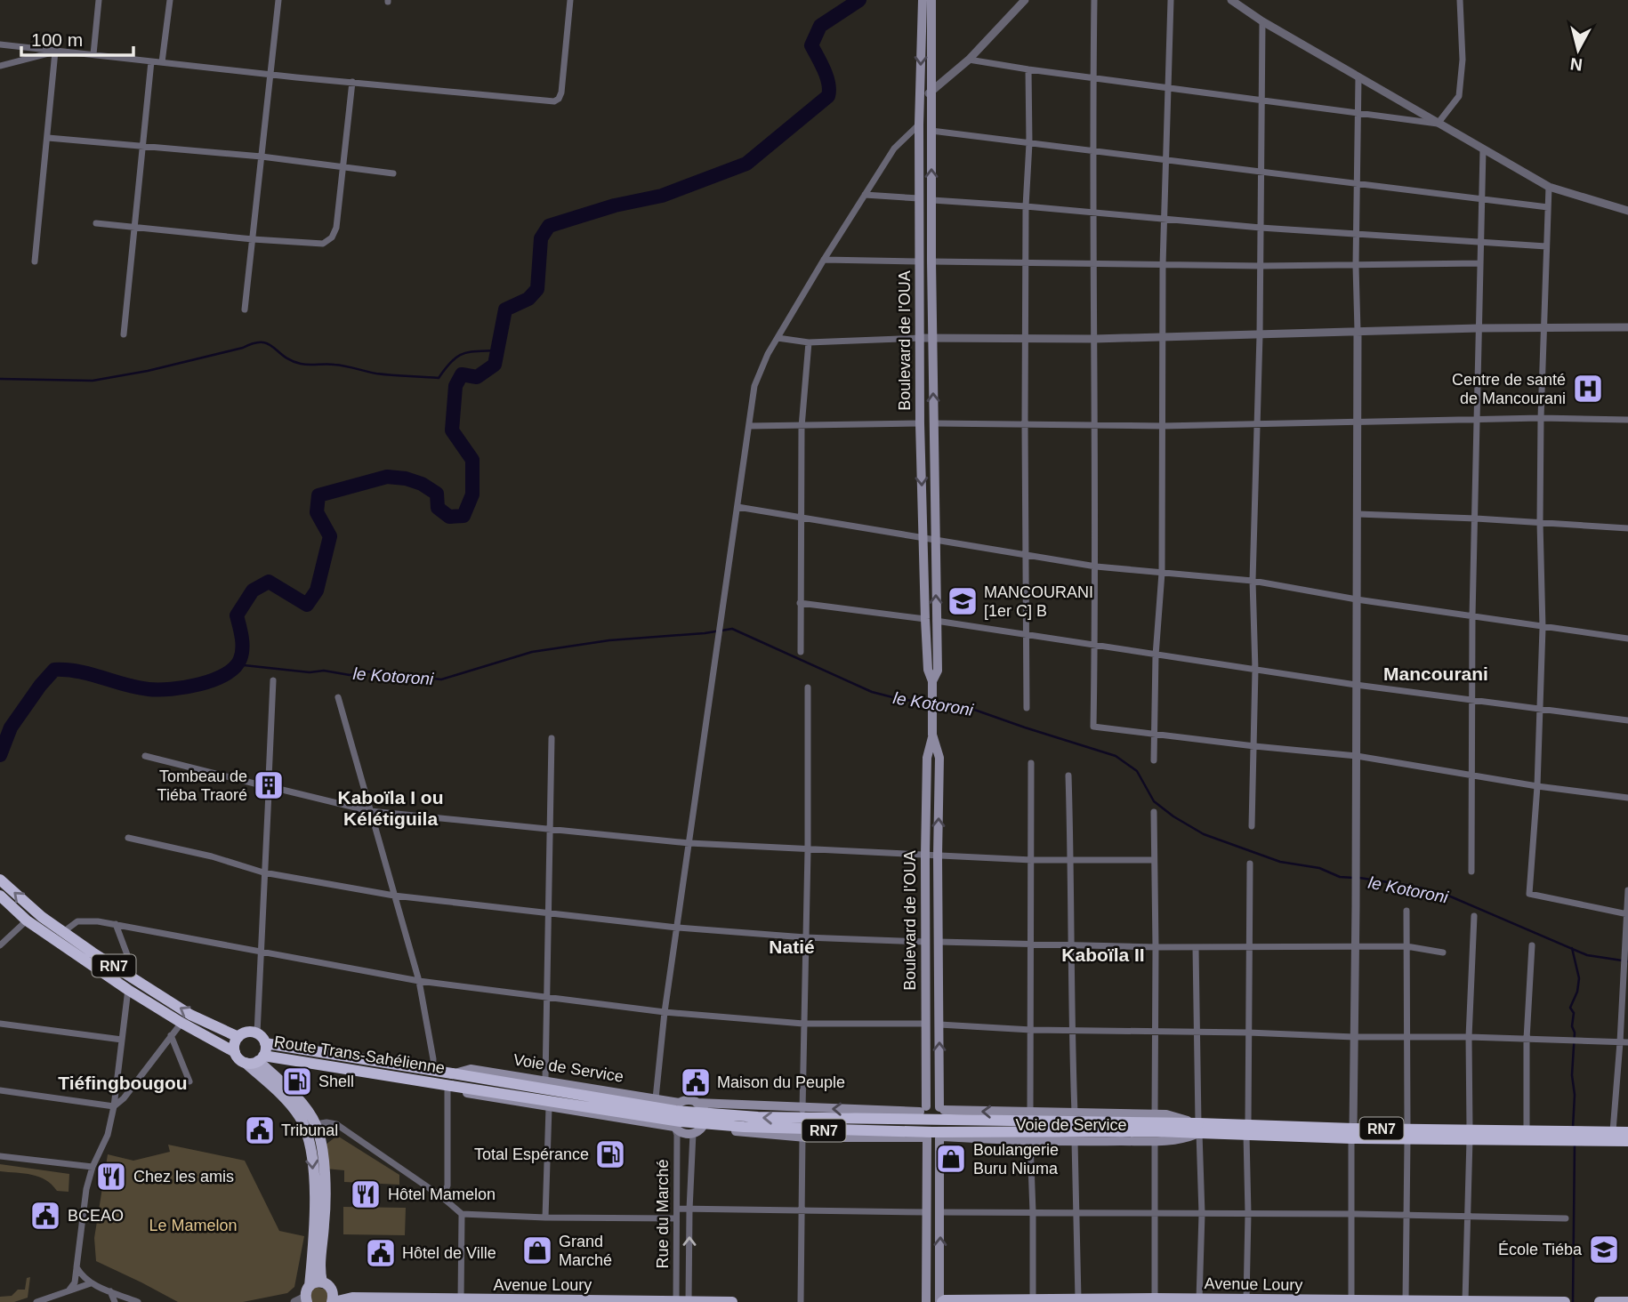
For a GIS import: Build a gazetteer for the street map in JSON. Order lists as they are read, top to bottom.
{
  "streets": {
    "highway": ["RN7", "Route Trans-Sahélienne"],
    "main road": ["Boulevard de l'OUA", "Voie de Service", "Avenue Loury"],
    "street": ["Rue du Marché"]
  },
  "crossings": [
    ["Boulevard de l'OUA", "Voie de Service"],
    ["RN7", "Route Trans-Sahélienne"],
    ["RN7", "Voie de Service"],
    ["Route Trans-Sahélienne", "Voie de Service"],
    ["Voie de Service", "Rue du Marché"],
    ["Rue du Marché", "Avenue Loury"]
  ],
  "districts": [
    "Mancourani",
    "Kaboïla I ou Kélétiguila",
    "Natié",
    "Kaboïla II",
    "Tiéfingbougou"
  ],
  "water": ["le Kotoroni"],
  "parks": ["Le Mamelon"],
  "places": {
    "hospital": ["Centre de santé de Mancourani"],
    "school or university": ["MANCOURANI [1er C] B", "École Tiéba"],
    "building": ["Tombeau de Tiéba Traoré"],
    "fuel station": ["Shell", "Total Espérance"],
    "public building": [
      "Maison du Peuple",
      "Tribunal",
      "BCEAO",
      "Hôtel de Ville"
    ],
    "shop": ["Boulangerie Buru Niuma", "Grand Marché"],
    "restaurant": ["Chez les amis", "Hôtel Mamelon"]
  },
  "scale_bar": "100 m",
  "north": "bottom"
}
